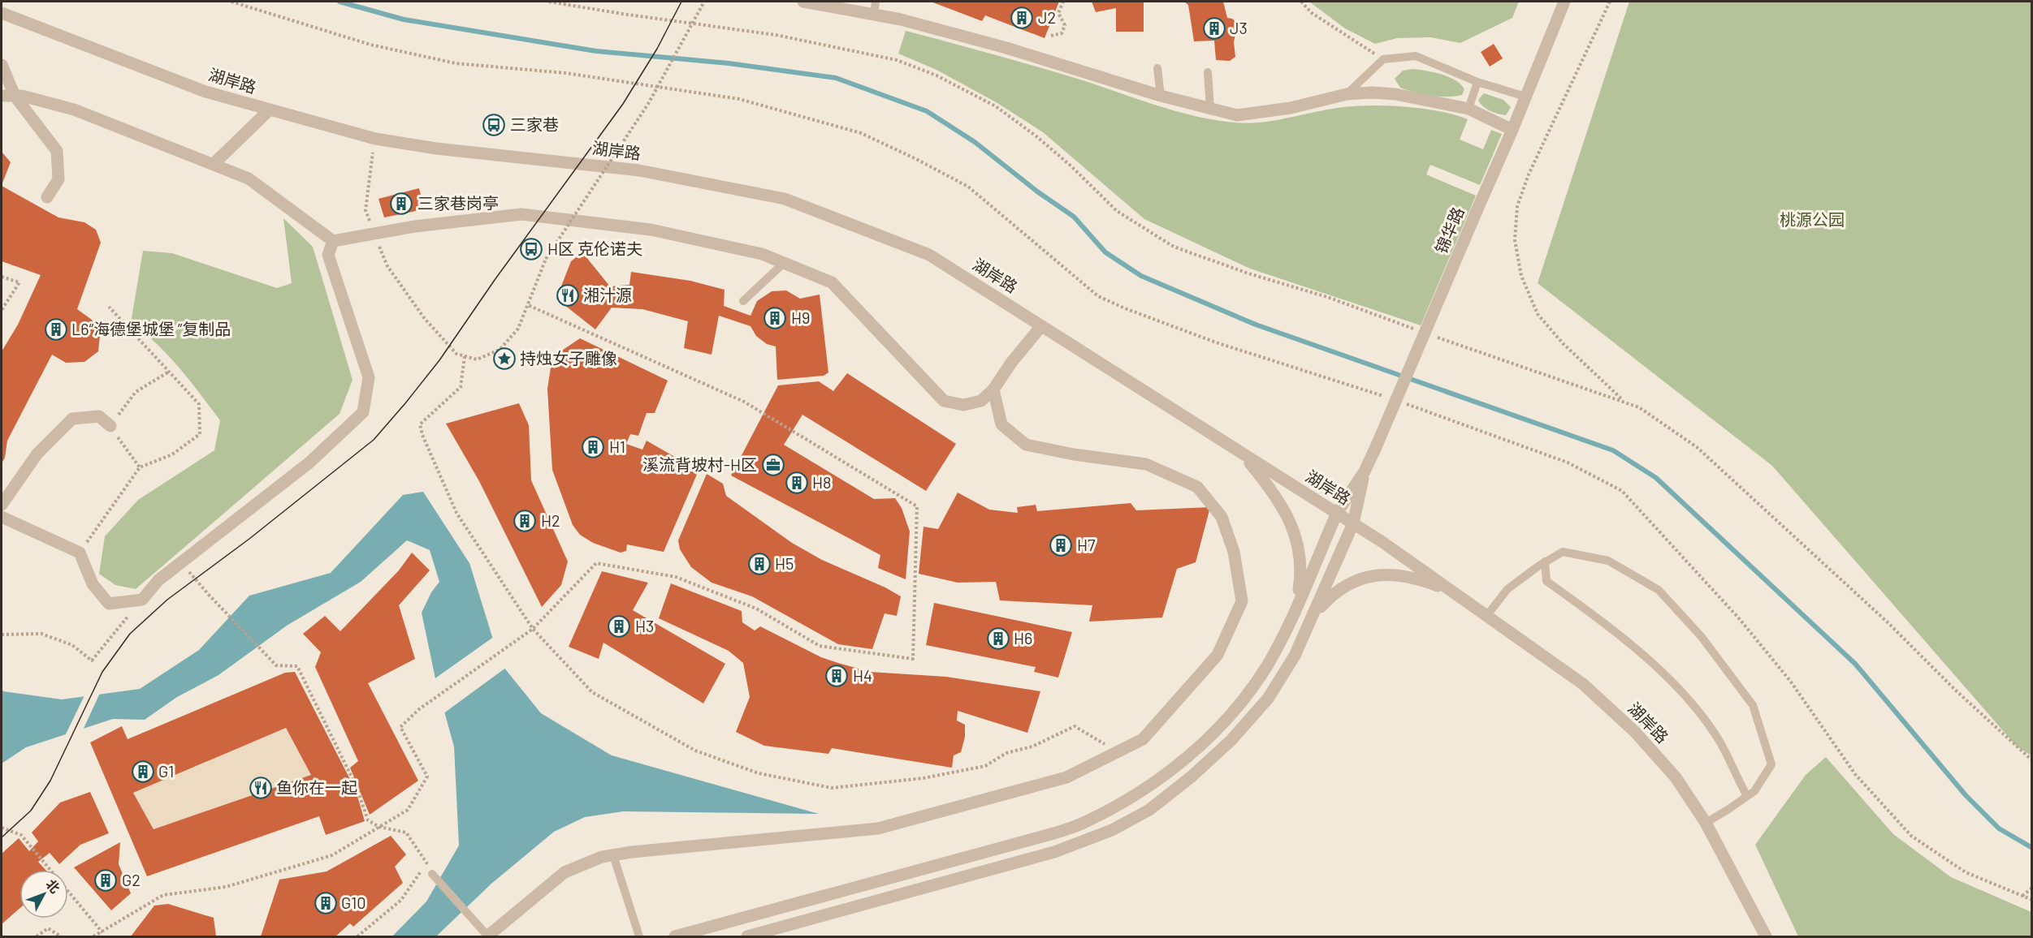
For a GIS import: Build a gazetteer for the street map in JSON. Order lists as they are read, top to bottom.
{
  "streets": {
    "street": ["湖岸路", "锦华路"]
  },
  "crossings": [
    ["湖岸路", "锦华路"]
  ],
  "parks": ["桃源公园"],
  "places": {
    "building": [
      "J2",
      "J3",
      "三家巷岗亭",
      "H9",
      "L6“海德堡城堡 ”复制品",
      "H1",
      "H8",
      "H2",
      "H7",
      "H5",
      "H3",
      "H6",
      "H4",
      "G1",
      "G2",
      "G10"
    ],
    "bus stop": ["三家巷", "H区 克伦诺夫"],
    "restaurant": ["湘汁源", "鱼你在一起"],
    "place": ["持烛女子雕像"],
    "office": ["溪流背坡村-H区"]
  },
  "north": "top right"
}
